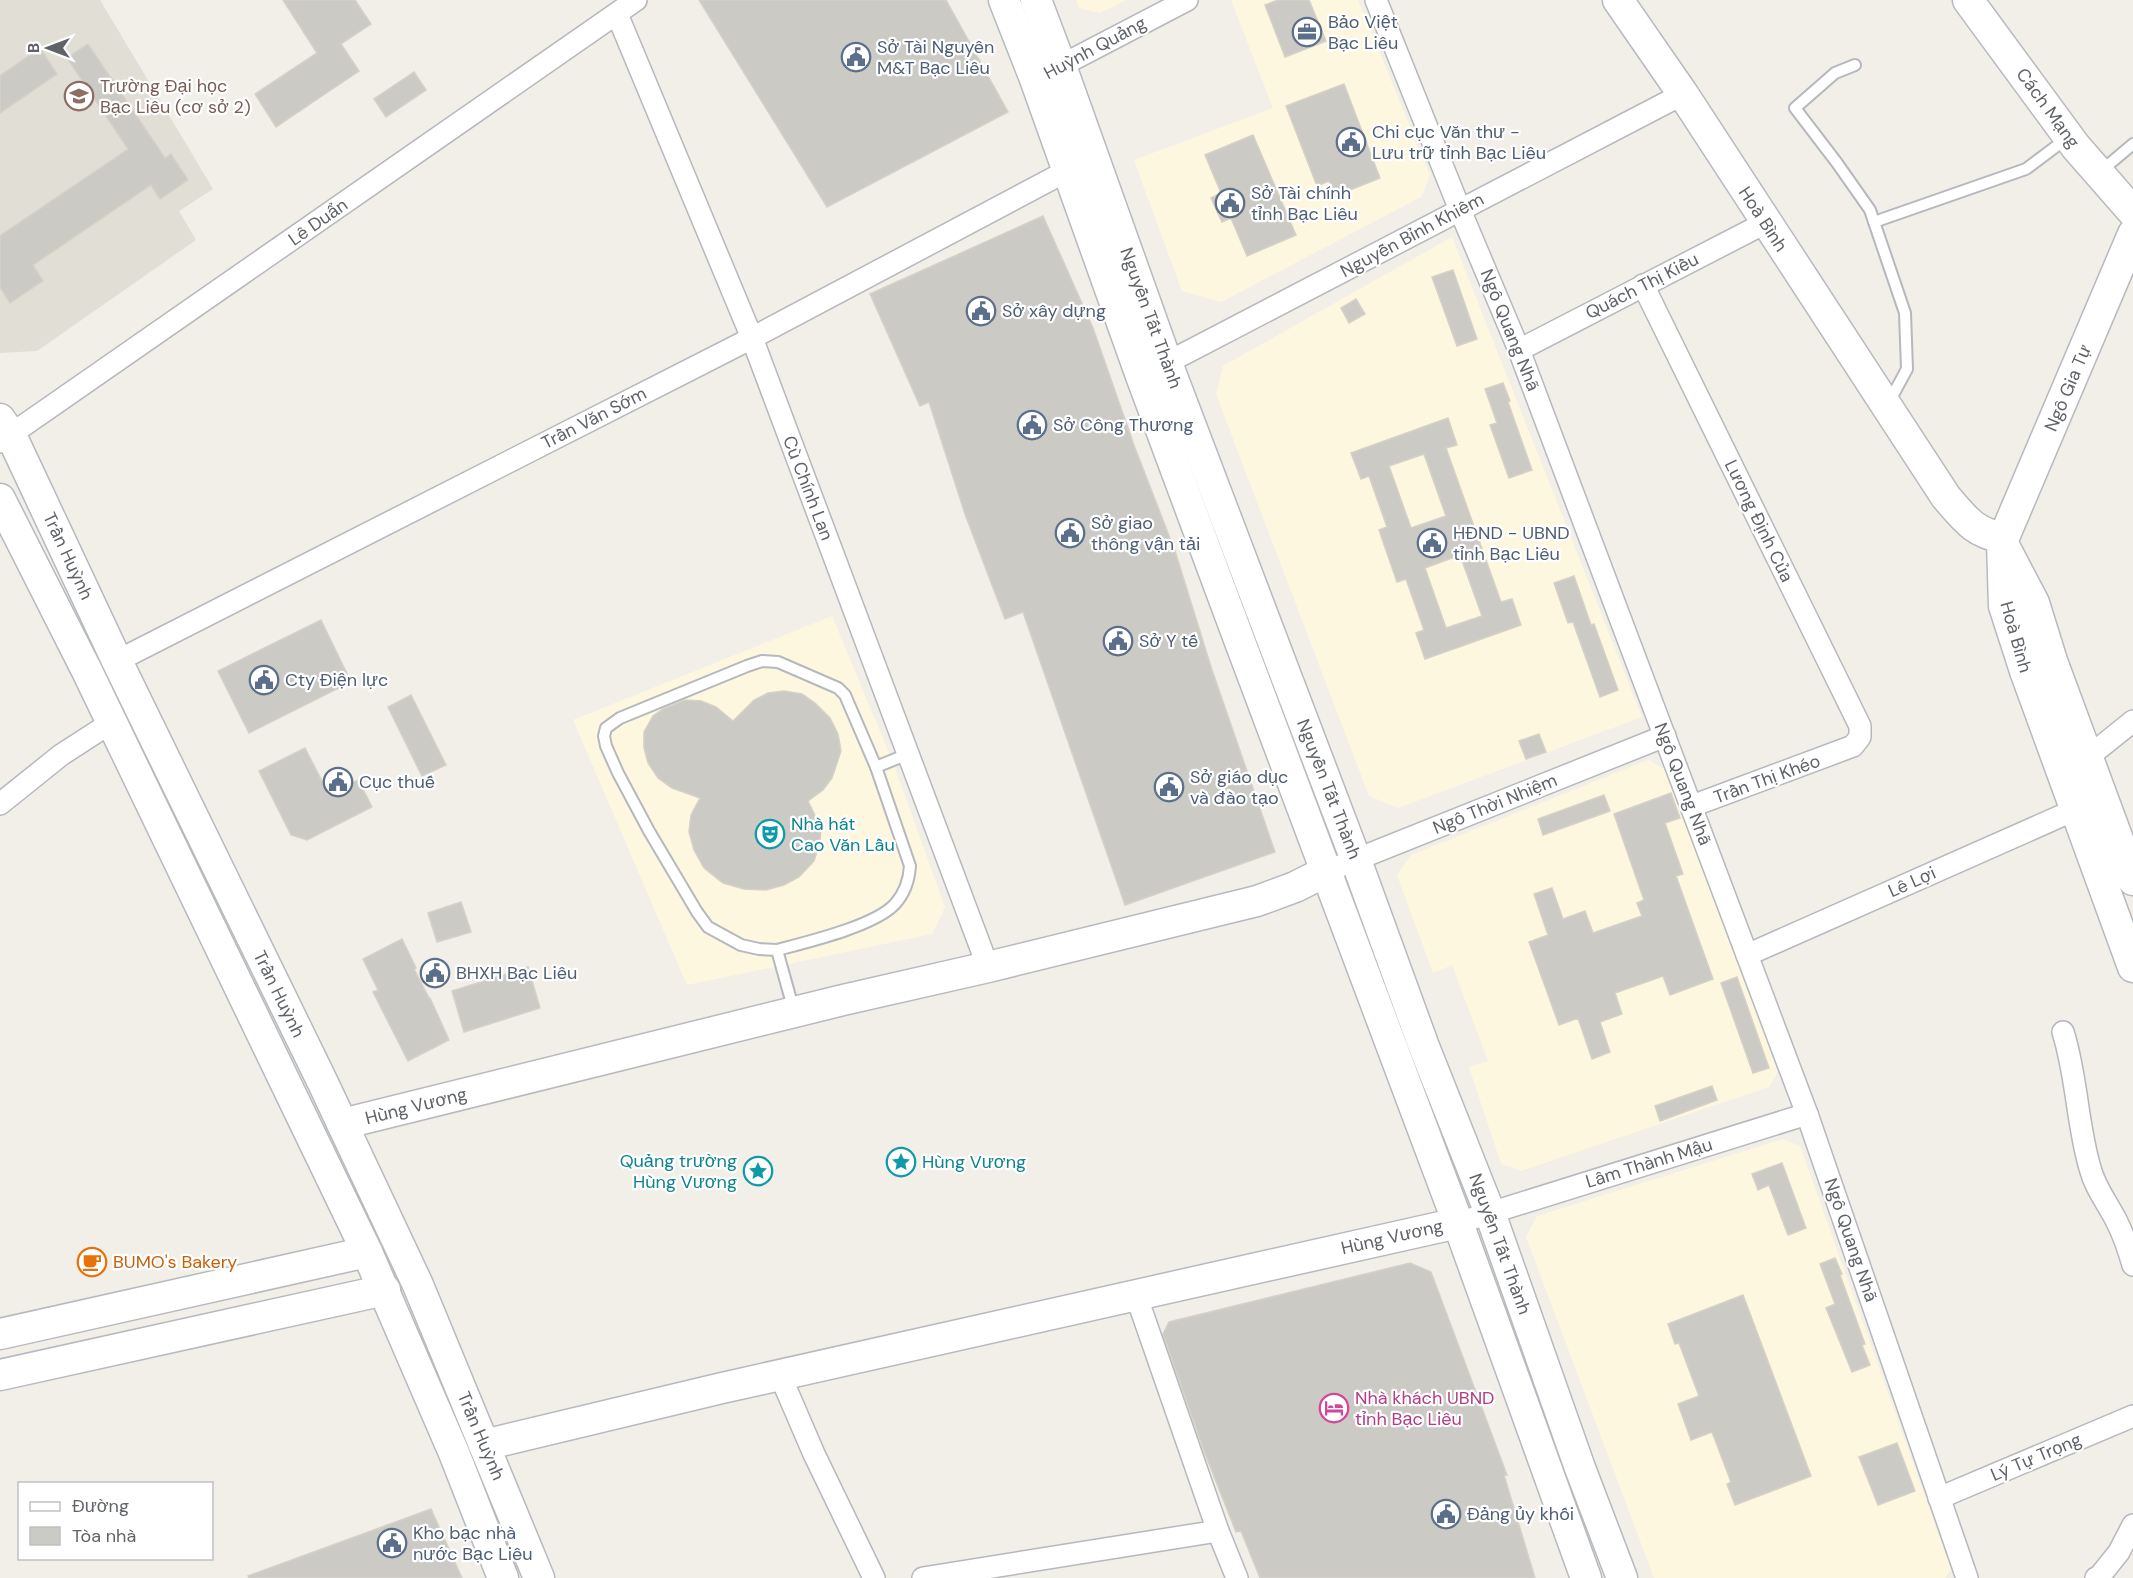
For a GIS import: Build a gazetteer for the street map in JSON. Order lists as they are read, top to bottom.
{
  "streets": {
    "street": [
      "Huỳnh Quảng",
      "Cách Mạng",
      "Hoà Bình",
      "Lê Duẩn",
      "Nguyễn Bỉnh Khiêm",
      "Quách Thị Kiều",
      "Nguyễn Tất Thành",
      "Ngô Quang Nhã",
      "Ngô Gia Tự",
      "Trần Văn Sớm",
      "Cù Chính Lan",
      "Lương Định Của",
      "Trần Huỳnh",
      "Trần Thị Khéo",
      "Ngô Thời Nhiệm",
      "Lê Lợi",
      "Hùng Vương",
      "Lâm Thành Mậu",
      "Lý Tự Trọng"
    ]
  },
  "crossings": [
    ["Huỳnh Quảng", "Nguyễn Tất Thành"],
    ["Hoà Bình", "Nguyễn Bỉnh Khiêm"],
    ["Hoà Bình", "Quách Thị Kiều"],
    ["Hoà Bình", "Ngô Gia Tự"],
    ["Hoà Bình", "Lê Lợi"],
    ["Lê Duẩn", "Cù Chính Lan"],
    ["Lê Duẩn", "Trần Huỳnh"],
    ["Nguyễn Bỉnh Khiêm", "Nguyễn Tất Thành"],
    ["Nguyễn Bỉnh Khiêm", "Ngô Quang Nhã"],
    ["Quách Thị Kiều", "Ngô Quang Nhã"],
    ["Quách Thị Kiều", "Lương Định Của"],
    ["Nguyễn Tất Thành", "Trần Văn Sớm"],
    ["Nguyễn Tất Thành", "Ngô Thời Nhiệm"],
    ["Nguyễn Tất Thành", "Hùng Vương"],
    ["Nguyễn Tất Thành", "Lâm Thành Mậu"],
    ["Ngô Quang Nhã", "Trần Thị Khéo"],
    ["Ngô Quang Nhã", "Ngô Thời Nhiệm"],
    ["Ngô Quang Nhã", "Lê Lợi"],
    ["Ngô Quang Nhã", "Lâm Thành Mậu"],
    ["Ngô Quang Nhã", "Lý Tự Trọng"],
    ["Trần Văn Sớm", "Cù Chính Lan"],
    ["Trần Văn Sớm", "Trần Huỳnh"],
    ["Cù Chính Lan", "Hùng Vương"],
    ["Lương Định Của", "Trần Thị Khéo"],
    ["Trần Huỳnh", "Hùng Vương"],
    ["Ngô Thời Nhiệm", "Hùng Vương"],
    ["Hùng Vương", "Lâm Thành Mậu"]
  ],
  "places": {
    "office": ["Bảo Việt Bạc Liêu"],
    "public building": [
      "Sở Tài Nguyên M&T Bạc Liêu",
      "Chi cục Văn thư - Lưu trữ tỉnh Bạc Liêu",
      "Sở Tài chính tỉnh Bạc Liêu",
      "Sở xây dựng",
      "Sở Công Thương",
      "Sở giao thông vận tải",
      "HĐND - UBND tỉnh Bạc Liêu",
      "Sở Y tế",
      "Cty Điện lực",
      "Cục thuế",
      "Sở giáo dục và đào tạo",
      "BHXH Bạc Liêu",
      "Đảng ủy khối",
      "Kho bạc nhà nước Bạc Liêu"
    ],
    "school or university": ["Trường Đại học Bạc Liêu (cơ sở 2)"],
    "theatre": ["Nhà hát Cao Văn Lầu"],
    "place": ["Hùng Vương", "Quảng trường Hùng Vương"],
    "cafe": ["BUMO's Bakery"],
    "hotel": ["Nhà khách UBND tỉnh Bạc Liêu"]
  },
  "legend": ["Đường", "Tòa nhà"],
  "north": "left"
}
